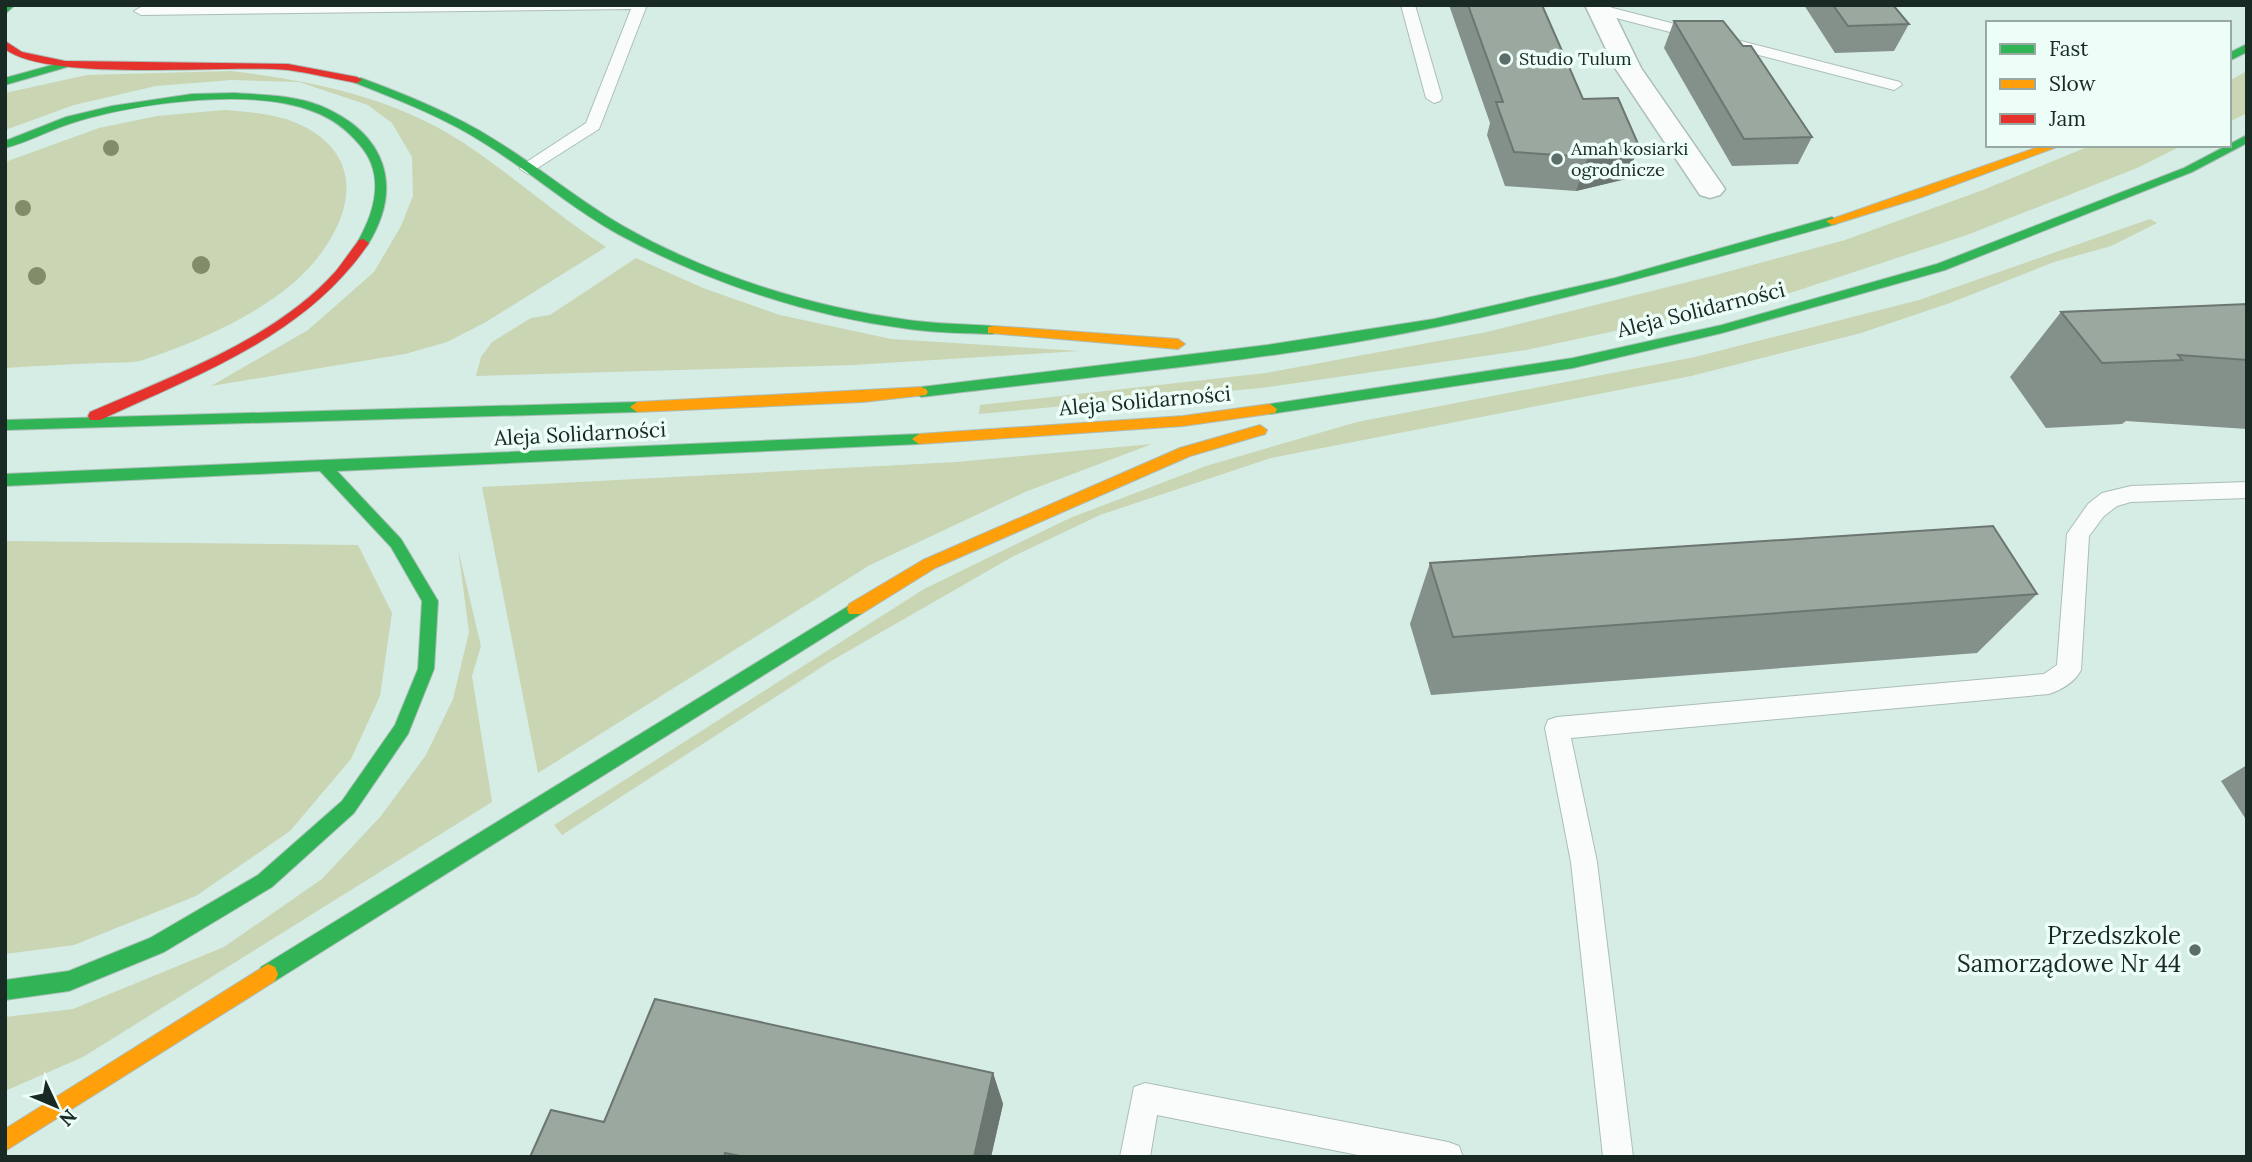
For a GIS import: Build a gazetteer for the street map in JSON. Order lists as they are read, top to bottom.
{
  "streets": {
    "main road": ["Aleja Solidarności"]
  },
  "places": ["Studio Tulum", "Amah kosiarki ogrodnicze", "Przedszkole Samorządowe Nr 44"],
  "legend": ["Fast", "Slow", "Jam"],
  "north": "bottom right"
}
